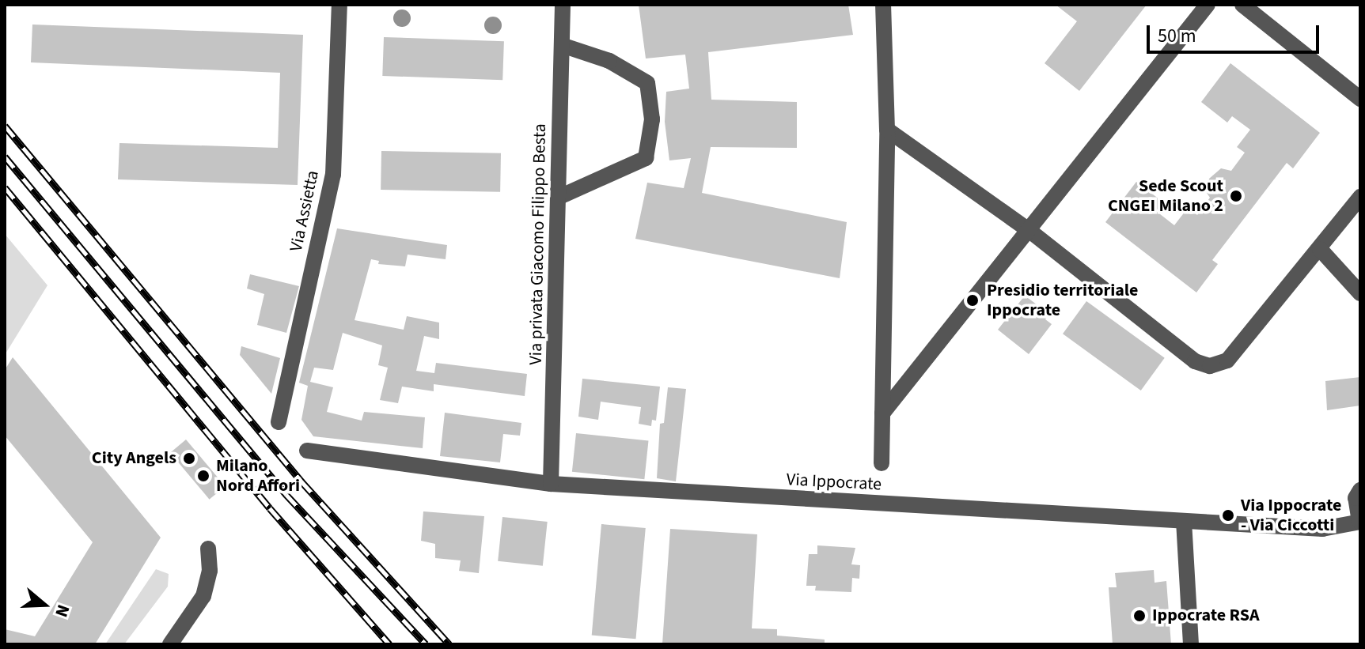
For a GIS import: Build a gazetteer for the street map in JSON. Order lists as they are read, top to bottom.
{
  "streets": {
    "street": ["Via Assietta", "Via privata Giacomo Filippo Besta", "Via Ippocrate"]
  },
  "crossings": [
    ["Via privata Giacomo Filippo Besta", "Via Ippocrate"]
  ],
  "places": [
    "Sede Scout CNGEI Milano 2",
    "Presidio territoriale Ippocrate",
    "City Angels",
    "Milano Nord Affori",
    "Via Ippocrate - Via Ciccotti",
    "Ippocrate RSA"
  ],
  "scale_bar": "50 m",
  "north": "right"
}
